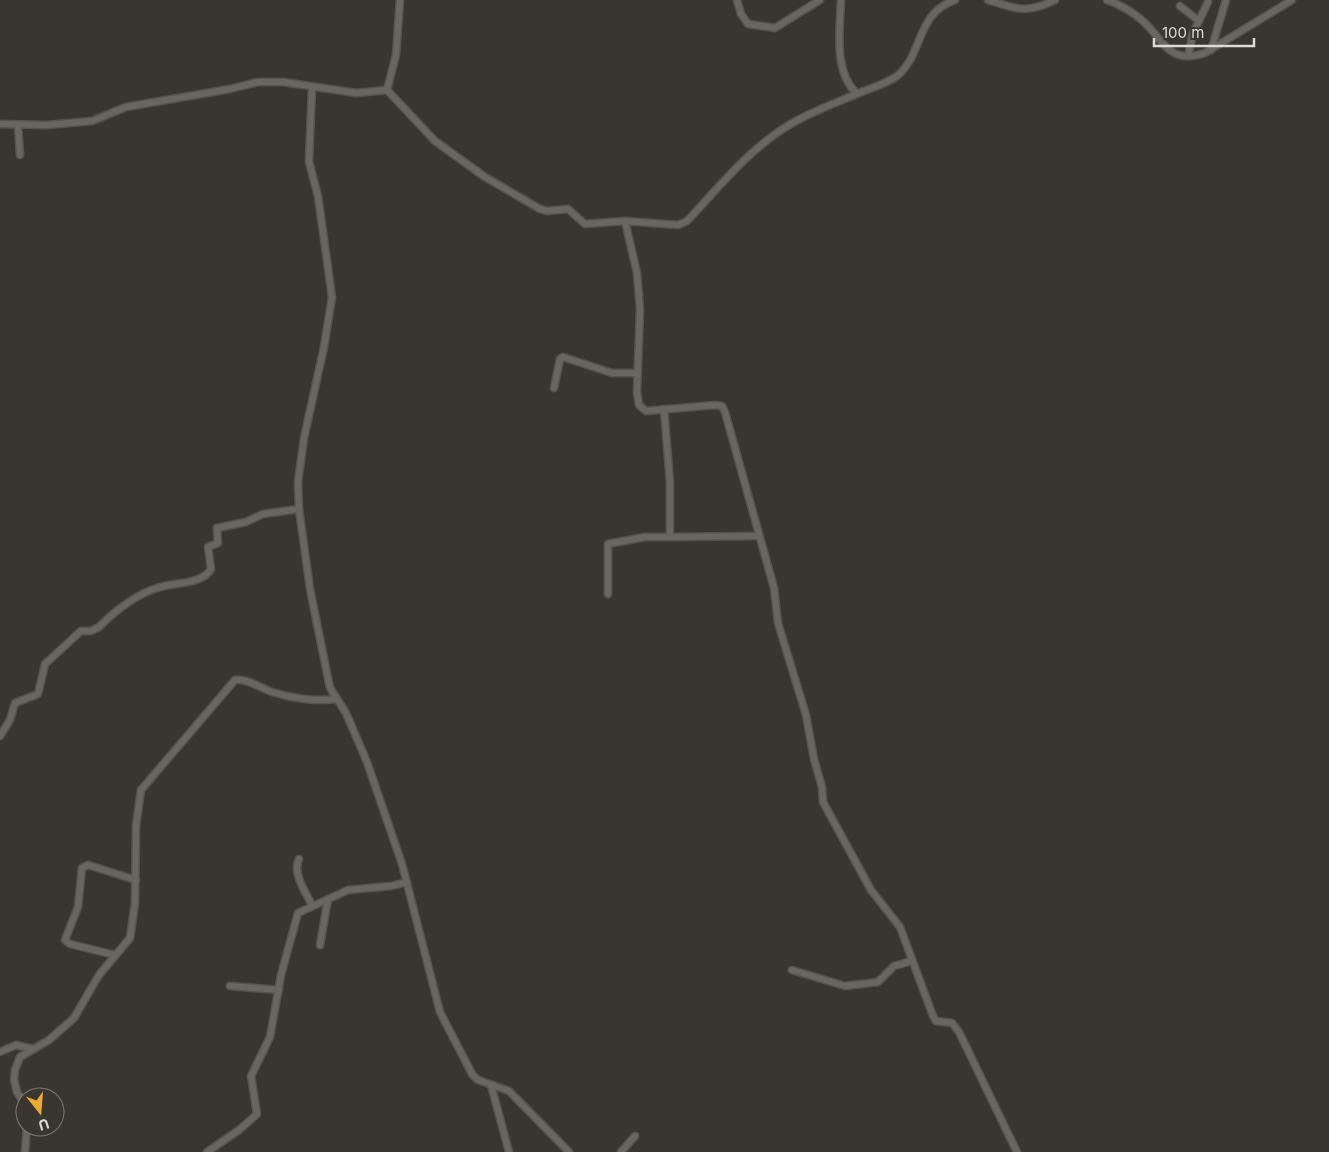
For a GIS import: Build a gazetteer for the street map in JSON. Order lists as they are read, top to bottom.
{
  "scale_bar": "100 m",
  "north": "bottom"
}
